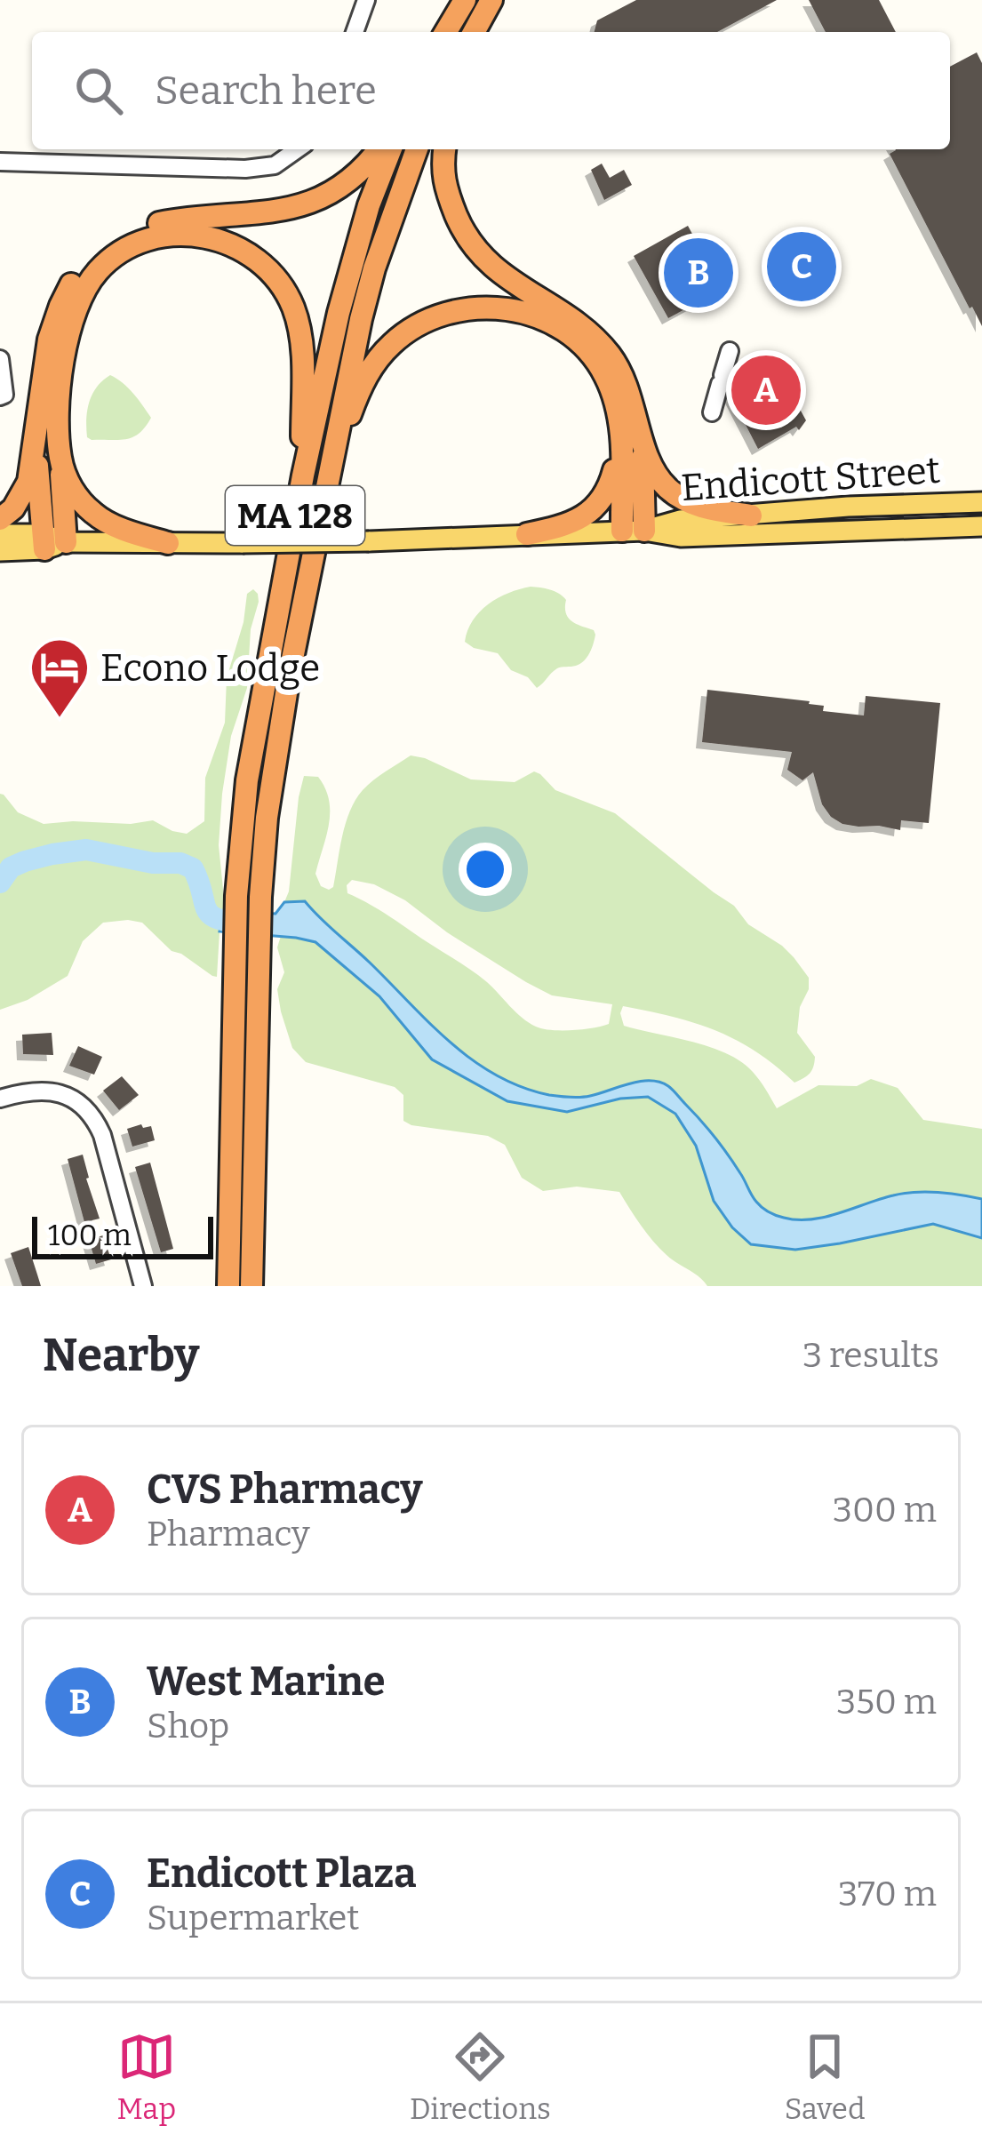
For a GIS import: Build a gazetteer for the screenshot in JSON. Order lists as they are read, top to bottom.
{
  "streets": {
    "highway": ["MA 128"],
    "main road": ["Endicott Street"]
  },
  "places": {
    "hotel": ["Econo Lodge"]
  },
  "scale_bar": "100 m",
  "page": {
    "search": "Search here",
    "pins": ["C", "B", "A"],
    "scale": "100 m",
    "heading": ["Nearby", "3 results"],
    "list": [
      {
        "mark": "A",
        "name": "CVS Pharmacy",
        "note": "Pharmacy",
        "value": "300 m"
      },
      {
        "mark": "B",
        "name": "West Marine",
        "note": "Shop",
        "value": "350 m"
      },
      {
        "mark": "C",
        "name": "Endicott Plaza",
        "note": "Supermarket",
        "value": "370 m"
      }
    ],
    "nav": ["Map", "Directions", "Saved"]
  }
}
